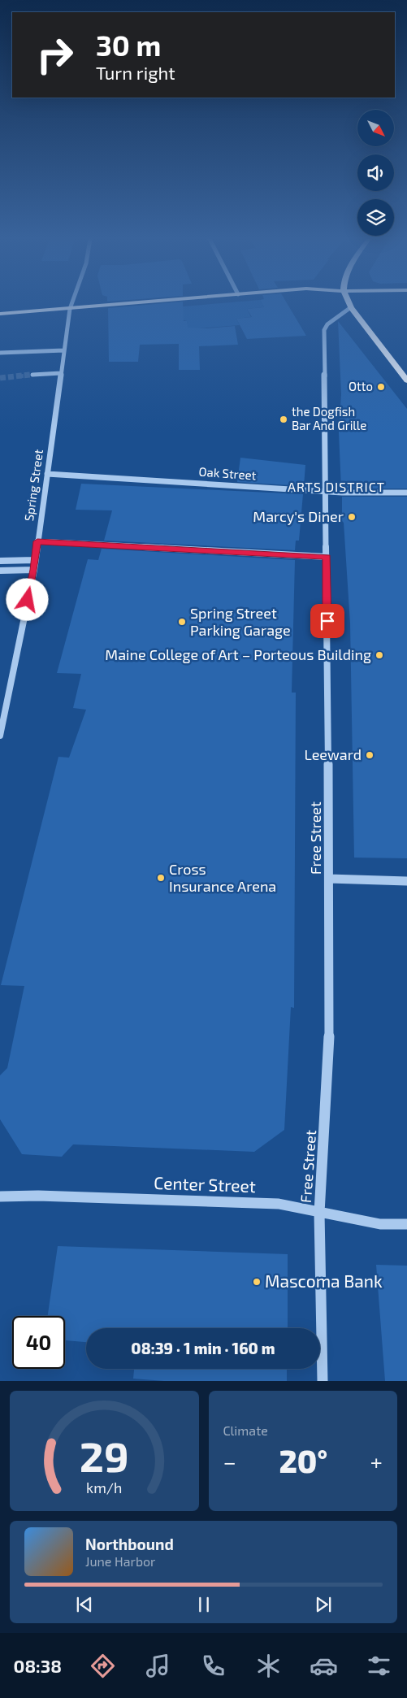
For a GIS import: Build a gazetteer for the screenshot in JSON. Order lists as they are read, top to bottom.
{
  "streets": {
    "street": [
      "Oak Street",
      "Spring Street",
      "Free Street",
      "Center Street"
    ]
  },
  "crossings": [
    ["Oak Street", "Spring Street"],
    ["Oak Street", "Free Street"],
    ["Free Street", "Center Street"]
  ],
  "districts": ["ARTS DISTRICT"],
  "places": [
    "Otto",
    "the Dogfish Bar And Grille",
    "Marcy's Diner",
    "Spring Street Parking Garage",
    "Maine College of Art – Porteous Building",
    "Leeward",
    "Cross Insurance Arena",
    "Mascoma Bank"
  ],
  "north": "bottom right",
  "page": {
    "turn": ["30 m", "Turn right"],
    "limit": "40",
    "trip": "08:39 · 1 min · 160 m",
    "tile": "Climate",
    "heat": ["−", "20°", "+"],
    "song": ["Northbound", "June Harbor"],
    "tabs": "08:38",
    "gauge": ["29", "km/h"]
  }
}
